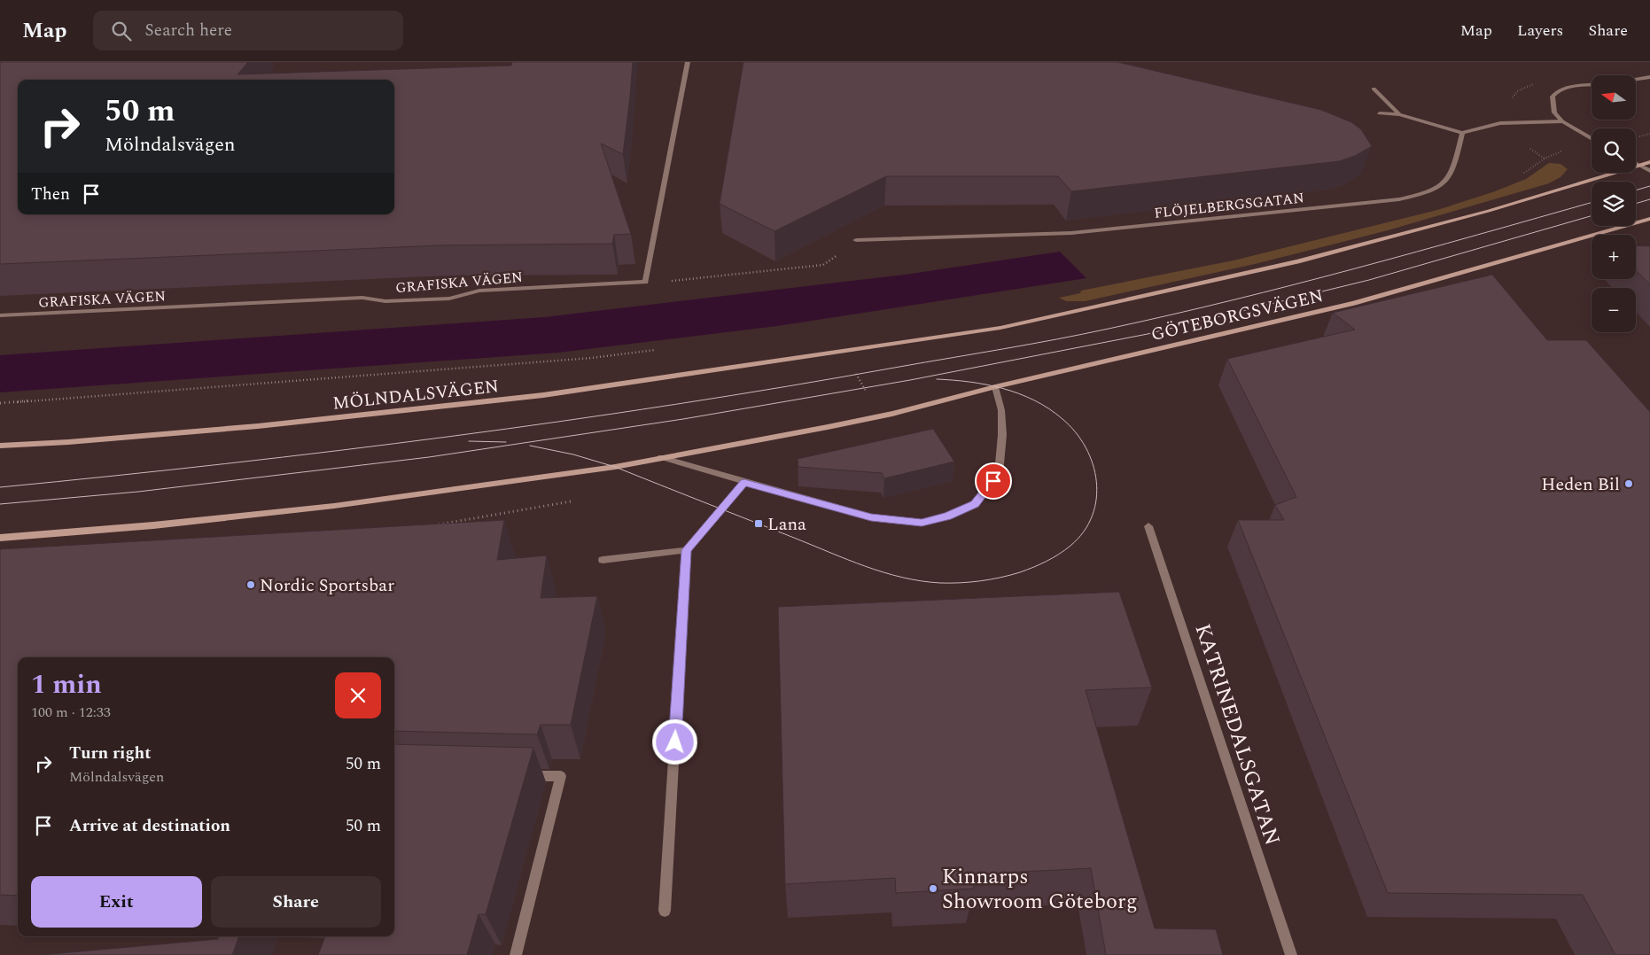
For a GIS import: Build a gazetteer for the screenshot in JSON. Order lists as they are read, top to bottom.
{
  "streets": {
    "main road": ["GÖTEBORGSVÄGEN", "MÖLNDALSVÄGEN"],
    "street": ["FLÖJELBERGSGATAN", "GRAFISKA VÄGEN", "KATRINEDALSGATAN"]
  },
  "places": {
    "other": ["Heden Bil", "Nordic Sportsbar", "Kinnarps Showroom Göteborg"],
    "transit": ["Lana"]
  },
  "north": "left",
  "page": {
    "header": "Map",
    "search": "Search here",
    "nav": ["Map", "Layers", "Share"],
    "map_buttons": ["+", "−"],
    "turn": ["50 m", "Mölndalsvägen"],
    "then": "Then",
    "heading": ["1 min", "100 m · 12:33"],
    "list": [
      {
        "name": "Turn right",
        "note": "Mölndalsvägen",
        "value": "50 m"
      },
      {
        "name": "Arrive at destination",
        "value": "50 m"
      }
    ],
    "buttons": ["Exit", "Share"]
  }
}
